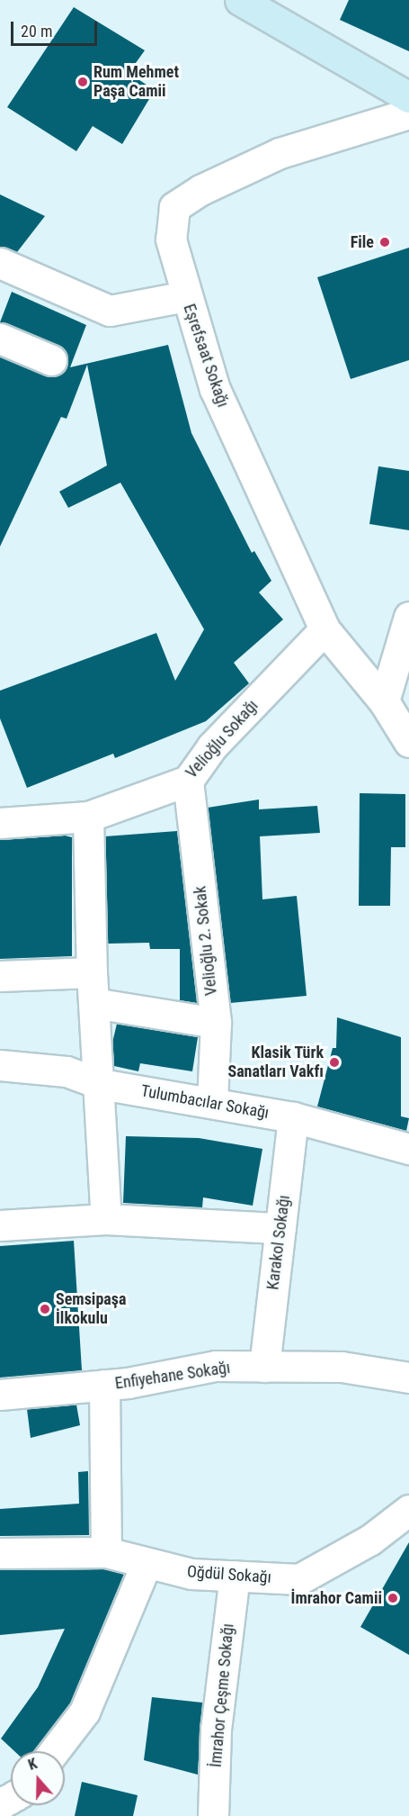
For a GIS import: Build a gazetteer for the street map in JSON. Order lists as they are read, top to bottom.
{
  "streets": {
    "street": [
      "Eşrefsaat Sokağı",
      "Velioğlu Sokağı",
      "Velioğlu 2. Sokak",
      "Tulumbacılar Sokağı",
      "Karakol Sokağı",
      "Enfiyehane Sokağı",
      "Oğdül Sokağı",
      "İmrahor Çeşme Sokağı"
    ]
  },
  "crossings": [
    ["Eşrefsaat Sokağı", "Velioğlu Sokağı"],
    ["Velioğlu Sokağı", "Velioğlu 2. Sokak"],
    ["Velioğlu 2. Sokak", "Tulumbacılar Sokağı"],
    ["Tulumbacılar Sokağı", "Karakol Sokağı"],
    ["Karakol Sokağı", "Enfiyehane Sokağı"],
    ["Oğdül Sokağı", "İmrahor Çeşme Sokağı"]
  ],
  "places": [
    "Rum Mehmet Paşa Camii",
    "File",
    "Klasik Türk Sanatları Vakfı",
    "Semsipaşa İlkokulu",
    "İmrahor Camii"
  ],
  "scale_bar": "20 m",
  "north": "top"
}
